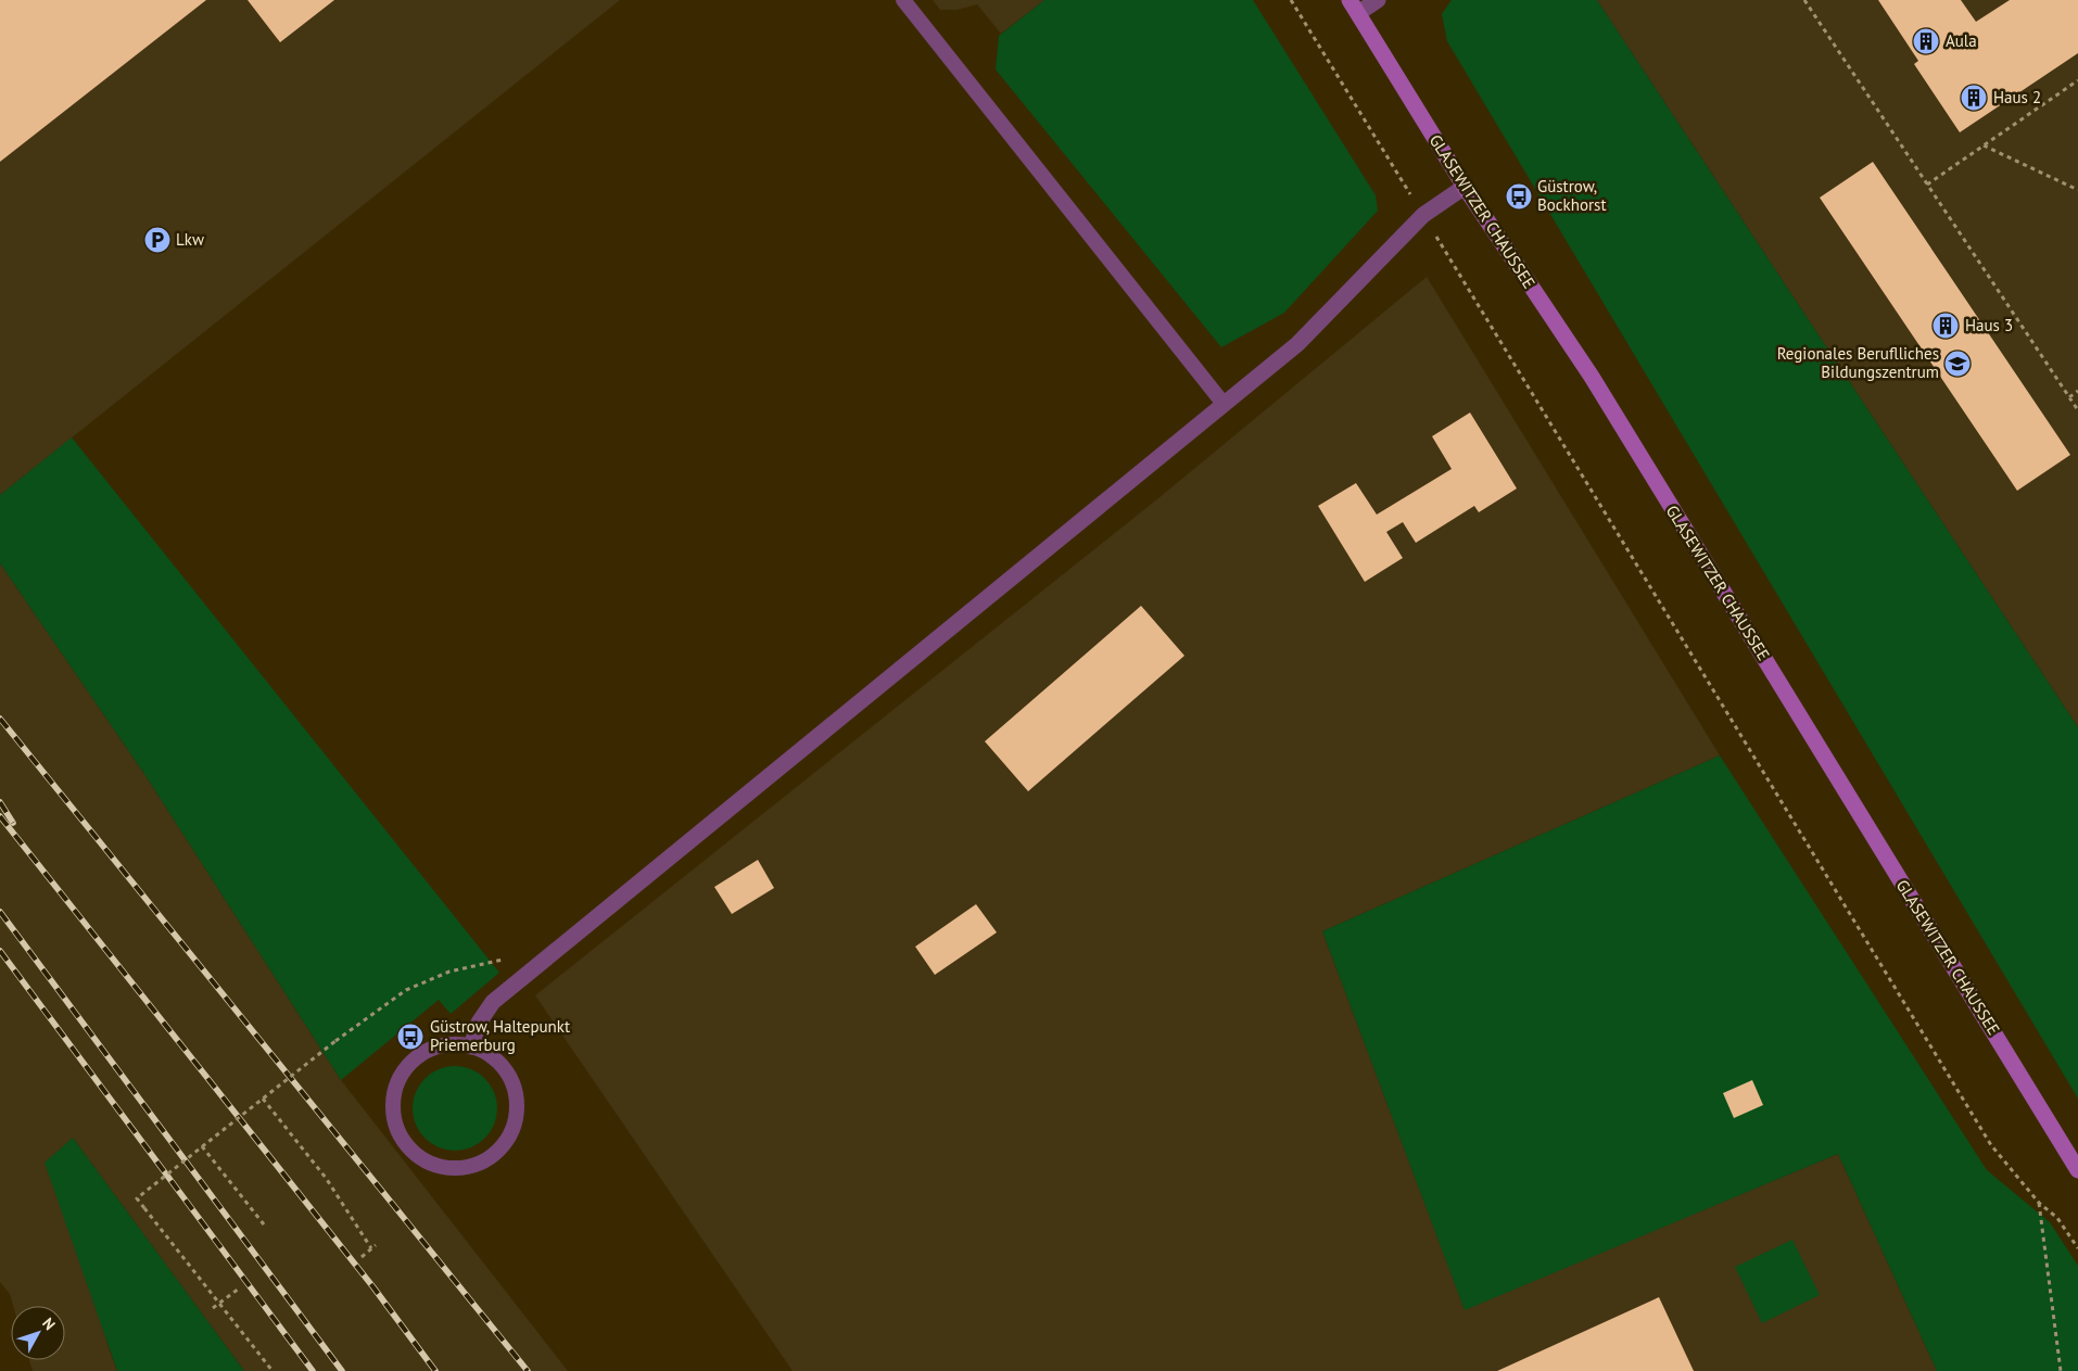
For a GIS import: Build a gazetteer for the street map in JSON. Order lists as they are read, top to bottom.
{
  "streets": {
    "main road": ["GLASEWITZER CHAUSSEE"]
  },
  "places": {
    "building": ["Aula", "Haus 2", "Haus 3"],
    "bus stop": ["Güstrow, Bockhorst", "Güstrow, Haltepunkt Priemerburg"],
    "parking": ["Lkw"],
    "school or university": ["Regionales Beruflliches Bildungszentrum"]
  },
  "north": "top right"
}
